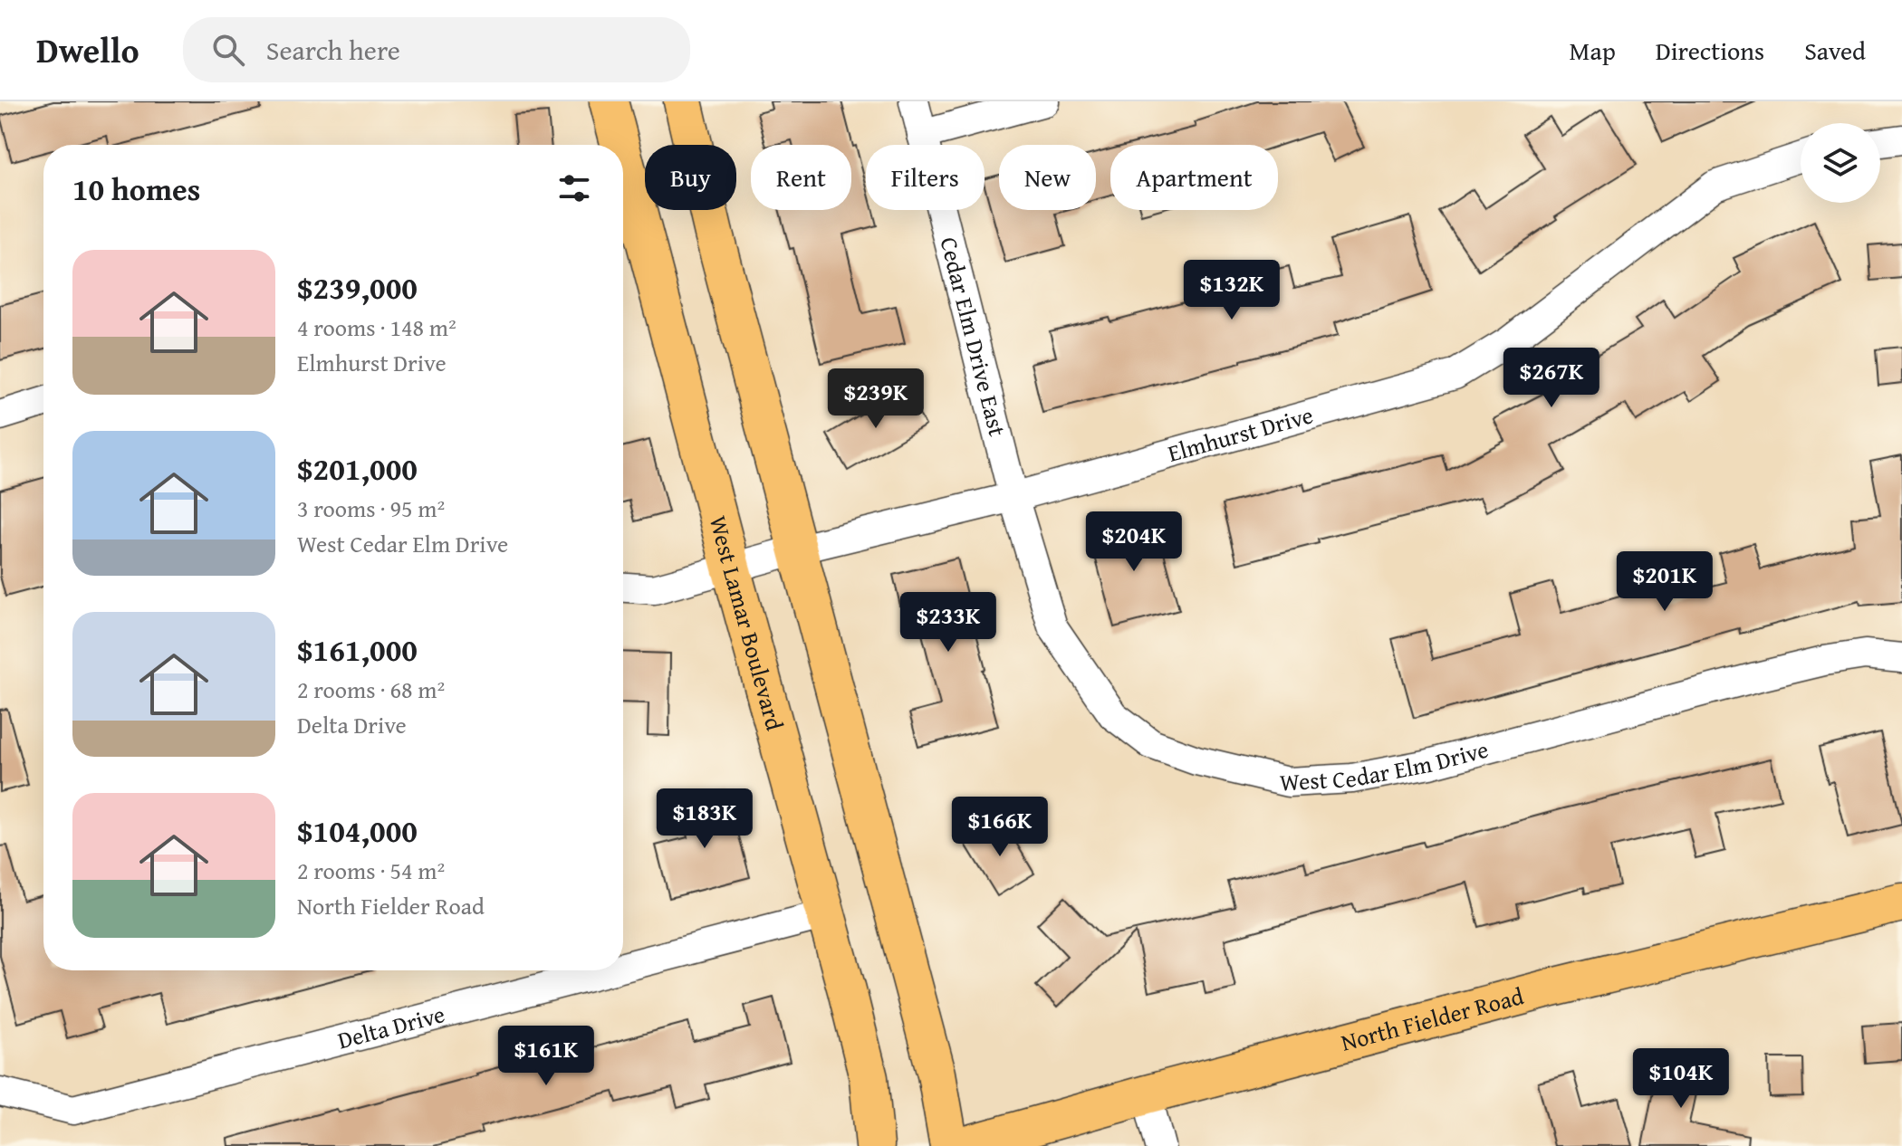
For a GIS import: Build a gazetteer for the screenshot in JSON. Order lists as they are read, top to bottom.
{
  "streets": {
    "main road": ["West Lamar Boulevard", "North Fielder Road"],
    "street": [
      "Cedar Elm Drive East",
      "Elmhurst Drive",
      "West Cedar Elm Drive",
      "Delta Drive"
    ]
  },
  "crossings": [
    ["Cedar Elm Drive East", "Elmhurst Drive"],
    ["Cedar Elm Drive East", "West Cedar Elm Drive"],
    ["Elmhurst Drive", "West Lamar Boulevard"],
    ["Elmhurst Drive", "West Cedar Elm Drive"],
    ["West Lamar Boulevard", "Delta Drive"]
  ],
  "page": {
    "header": "Dwello",
    "search": "Search here",
    "nav": ["Map", "Directions", "Saved"],
    "chip": [
      "Buy",
      "Rent",
      "Filters",
      "New",
      "Apartment"
    ],
    "heading": "10 homes",
    "list": [
      {
        "name": "$239,000",
        "note": "4 rooms · 148 m² · Elmhurst Drive"
      },
      {
        "name": "$201,000",
        "note": "3 rooms · 95 m² · West Cedar Elm Drive"
      },
      {
        "name": "$161,000",
        "note": "2 rooms · 68 m² · Delta Drive"
      },
      {
        "name": "$104,000",
        "note": "2 rooms · 54 m² · North Fielder Road"
      }
    ],
    "price": [
      "$132K",
      "$267K",
      "$239K",
      "$204K",
      "$201K",
      "$233K",
      "$183K",
      "$166K",
      "$161K",
      "$104K"
    ]
  }
}
